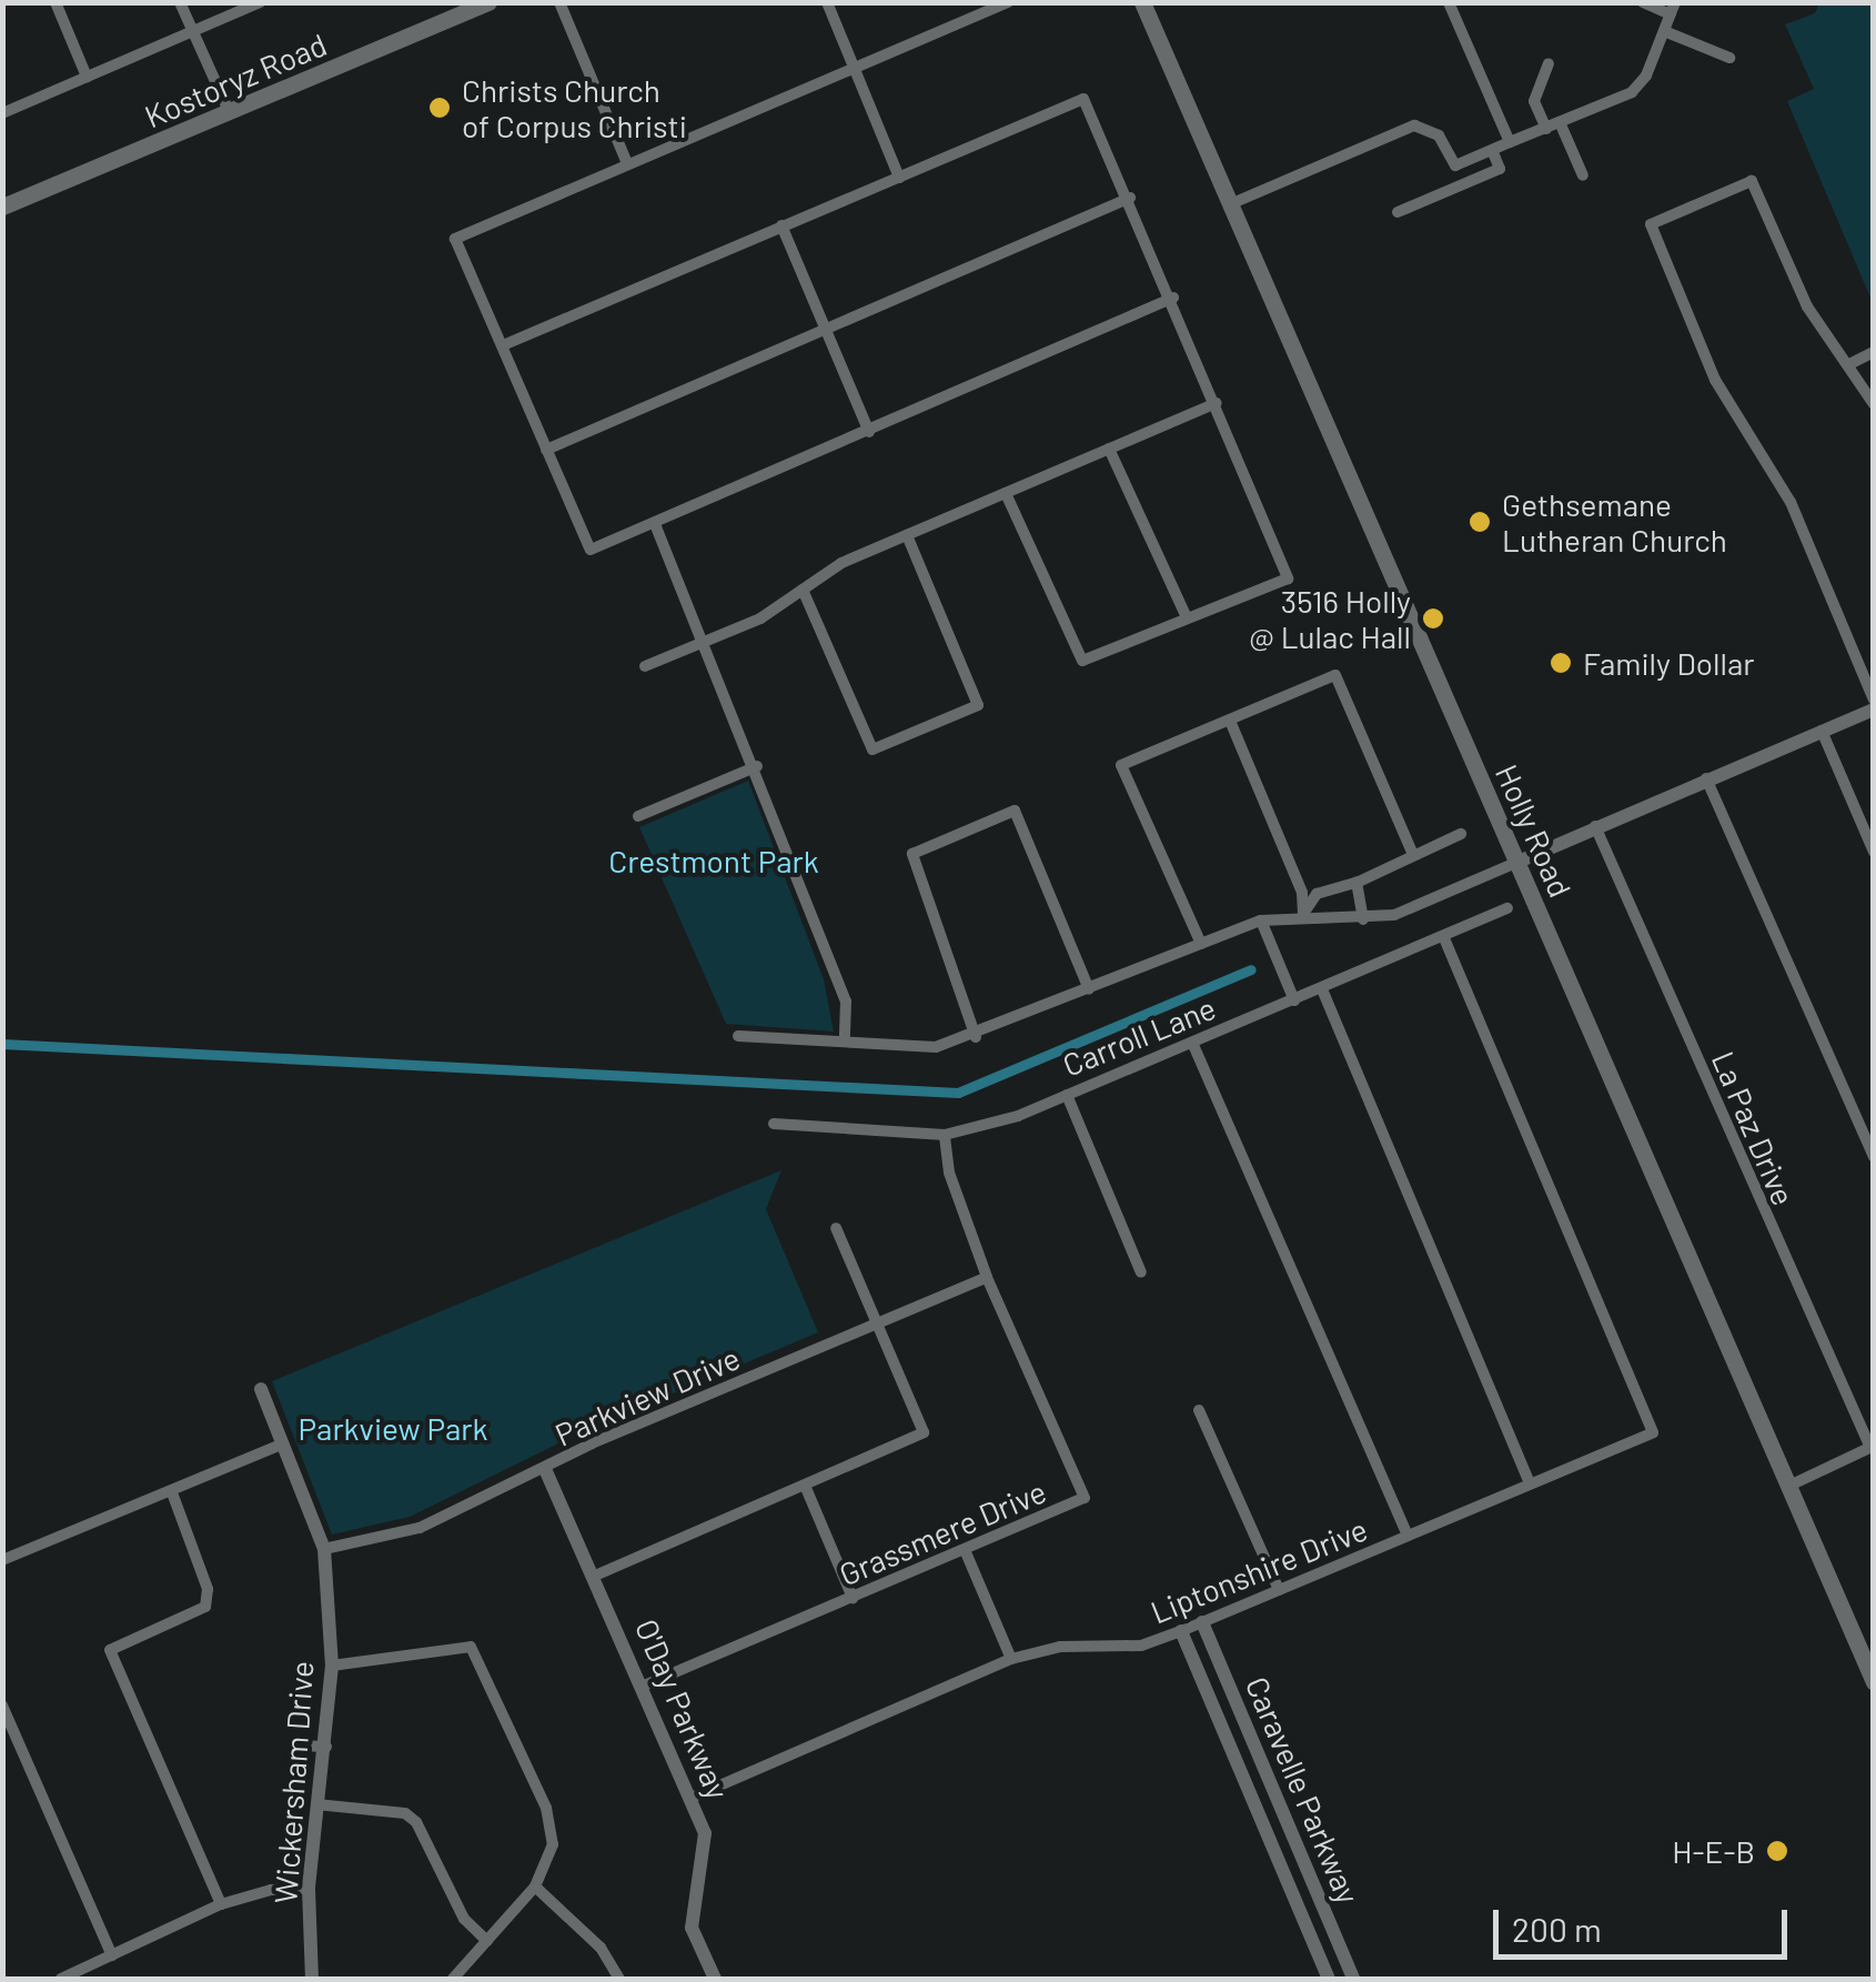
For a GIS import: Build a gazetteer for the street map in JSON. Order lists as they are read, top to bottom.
{
  "streets": {
    "main road": ["Kostoryz Road", "Holly Road"],
    "street": [
      "Carroll Lane",
      "La Paz Drive",
      "Parkview Drive",
      "Grassmere Drive",
      "Liptonshire Drive",
      "O'Day Parkway",
      "Wickersham Drive",
      "Caravelle Parkway"
    ]
  },
  "crossings": [
    ["Holly Road", "Carroll Lane"],
    ["Carroll Lane", "La Paz Drive"],
    ["Carroll Lane", "Grassmere Drive"],
    ["Carroll Lane", "Liptonshire Drive"],
    ["Parkview Drive", "Grassmere Drive"],
    ["Parkview Drive", "O'Day Parkway"],
    ["Parkview Drive", "Wickersham Drive"],
    ["Grassmere Drive", "O'Day Parkway"],
    ["Liptonshire Drive", "O'Day Parkway"],
    ["Liptonshire Drive", "Caravelle Parkway"]
  ],
  "parks": ["Crestmont Park", "Parkview Park"],
  "places": [
    "Christs Church of Corpus Christi",
    "Gethsemane Lutheran Church",
    "3516 Holly @ Lulac Hall",
    "Family Dollar",
    "H-E-B"
  ],
  "scale_bar": "200 m"
}
